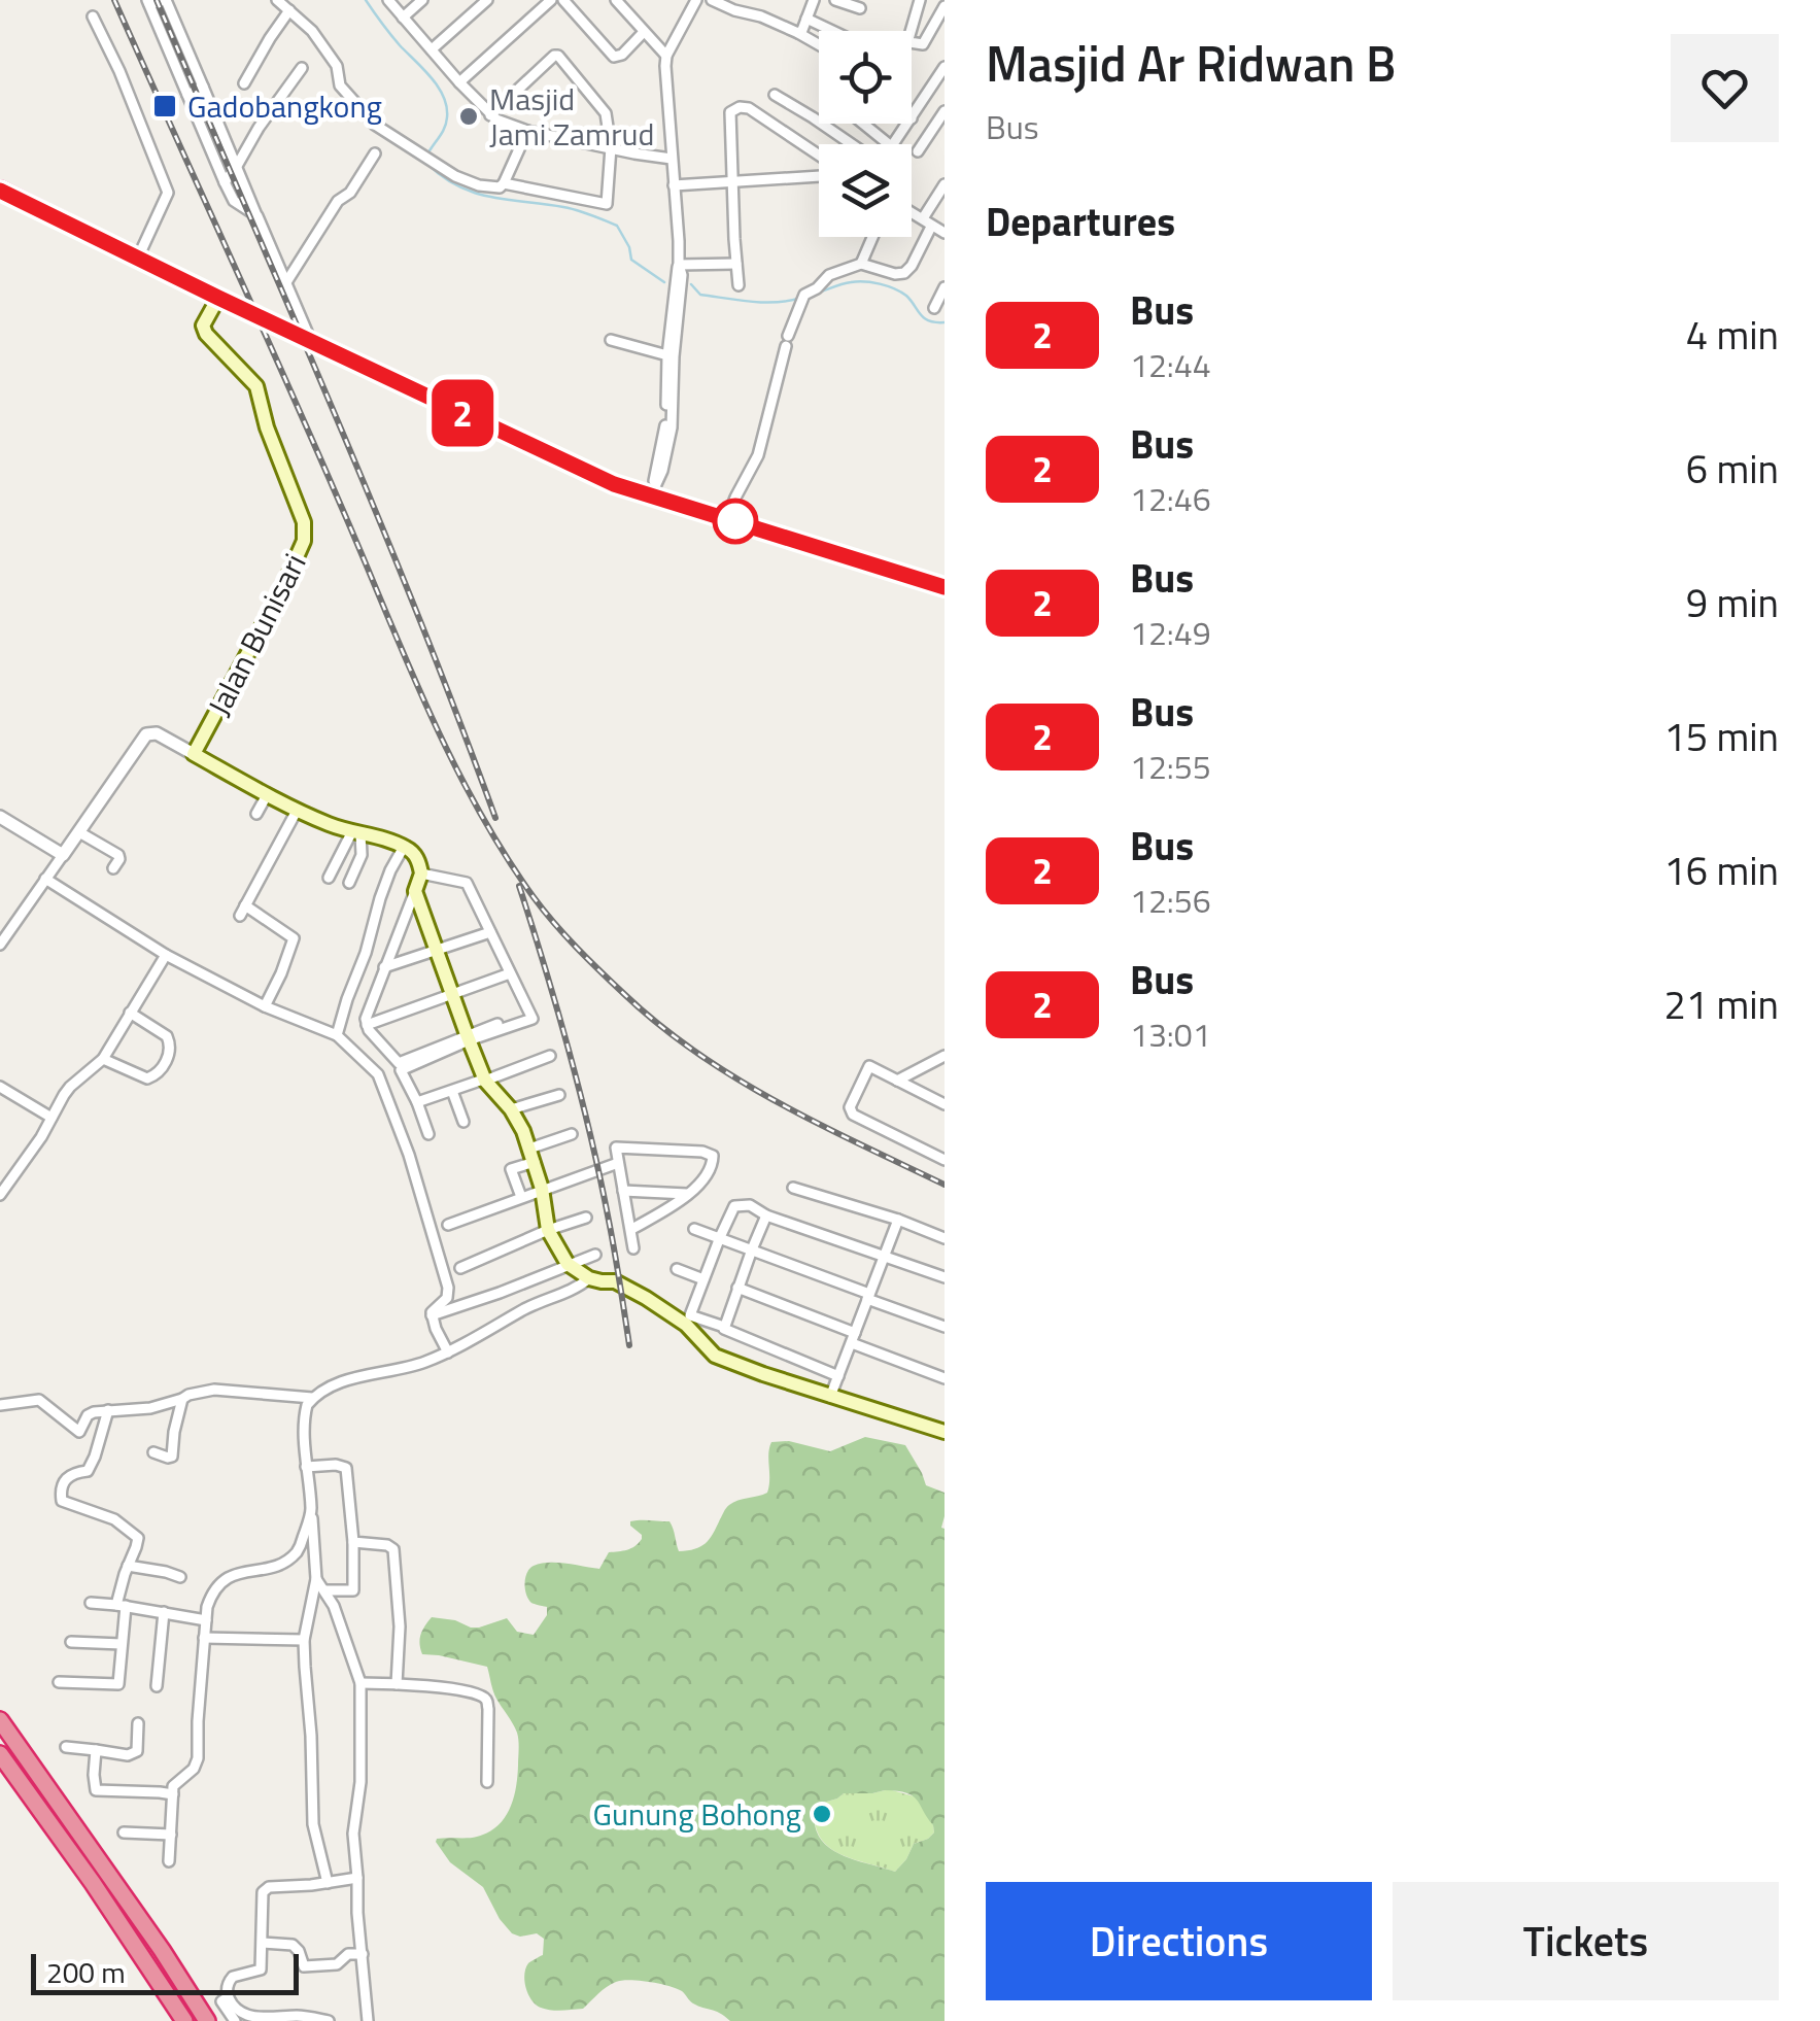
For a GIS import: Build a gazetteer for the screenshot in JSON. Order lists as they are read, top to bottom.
{
  "streets": {
    "main road": ["Jalan Bunisari"]
  },
  "places": {
    "transit": ["Gadobangkong"],
    "other": ["Masjid Jami Zamrud", "Gunung Bohong"]
  },
  "lines": ["bus line 2"],
  "scale_bar": "200 m",
  "page": {
    "on_map": "2",
    "heading": [
      ["Masjid Ar Ridwan B", "Bus"],
      "Departures"
    ],
    "list": [
      {
        "mark": "2",
        "name": "Bus",
        "note": "12:44",
        "value": "4 min"
      },
      {
        "mark": "2",
        "name": "Bus",
        "note": "12:46",
        "value": "6 min"
      },
      {
        "mark": "2",
        "name": "Bus",
        "note": "12:49",
        "value": "9 min"
      },
      {
        "mark": "2",
        "name": "Bus",
        "note": "12:55",
        "value": "15 min"
      },
      {
        "mark": "2",
        "name": "Bus",
        "note": "12:56",
        "value": "16 min"
      },
      {
        "mark": "2",
        "name": "Bus",
        "note": "13:01",
        "value": "21 min"
      }
    ],
    "buttons": ["Directions", "Tickets"],
    "scale": "200 m"
  }
}
